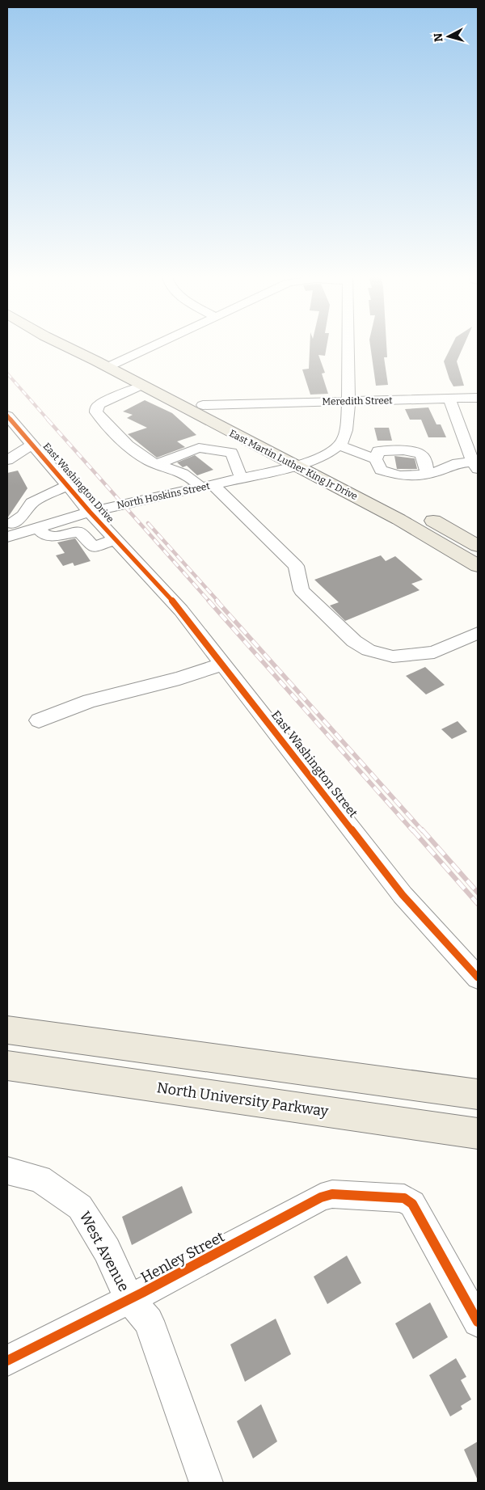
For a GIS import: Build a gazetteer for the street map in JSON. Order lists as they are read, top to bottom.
{
  "streets": {
    "main road": ["East Martin Luther King Jr Drive", "North University Parkway"],
    "street": [
      "Meredith Street",
      "East Washington Drive",
      "North Hoskins Street",
      "East Washington Street",
      "West Avenue",
      "Henley Street"
    ]
  },
  "crossings": [
    ["Meredith Street", "East Martin Luther King Jr Drive"],
    ["East Martin Luther King Jr Drive", "North Hoskins Street"],
    ["East Washington Drive", "North Hoskins Street"],
    ["East Washington Drive", "East Washington Street"],
    ["West Avenue", "Henley Street"]
  ],
  "north": "left"
}
